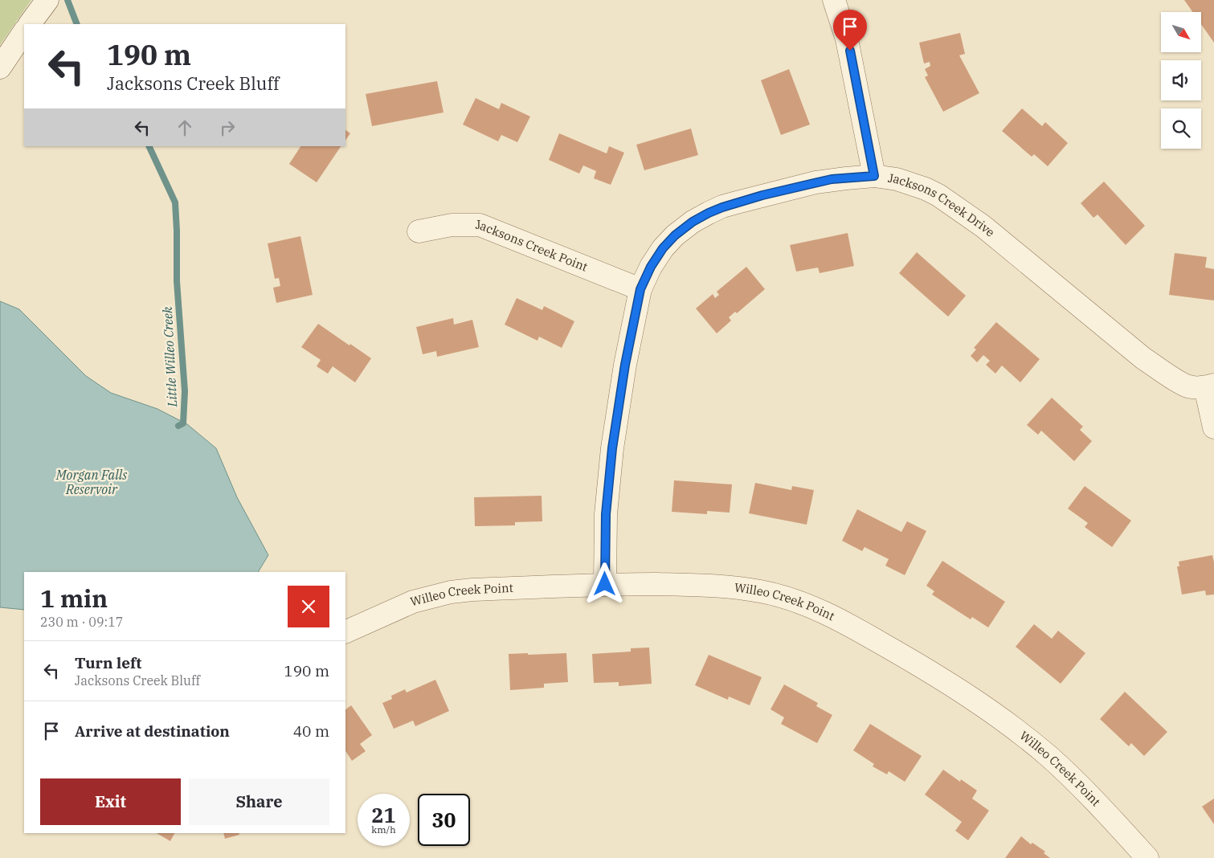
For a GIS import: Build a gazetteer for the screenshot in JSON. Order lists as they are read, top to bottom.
{
  "streets": {
    "street": ["Jacksons Creek Drive", "Jacksons Creek Point", "Willeo Creek Point"]
  },
  "crossings": [
    ["Jacksons Creek Drive", "Jacksons Creek Point"],
    ["Jacksons Creek Drive", "Willeo Creek Point"]
  ],
  "water": ["Little Willeo Creek", "Morgan Falls Reservoir"],
  "north": "bottom right",
  "page": {
    "turn": ["190 m", "Jacksons Creek Bluff"],
    "heading": ["1 min", "230 m · 09:17"],
    "list": [
      {
        "name": "Turn left",
        "note": "Jacksons Creek Bluff",
        "value": "190 m"
      },
      {
        "name": "Arrive at destination",
        "value": "40 m"
      }
    ],
    "buttons": ["Exit", "Share"],
    "speed": "21 km/h",
    "limit": "30"
  }
}
